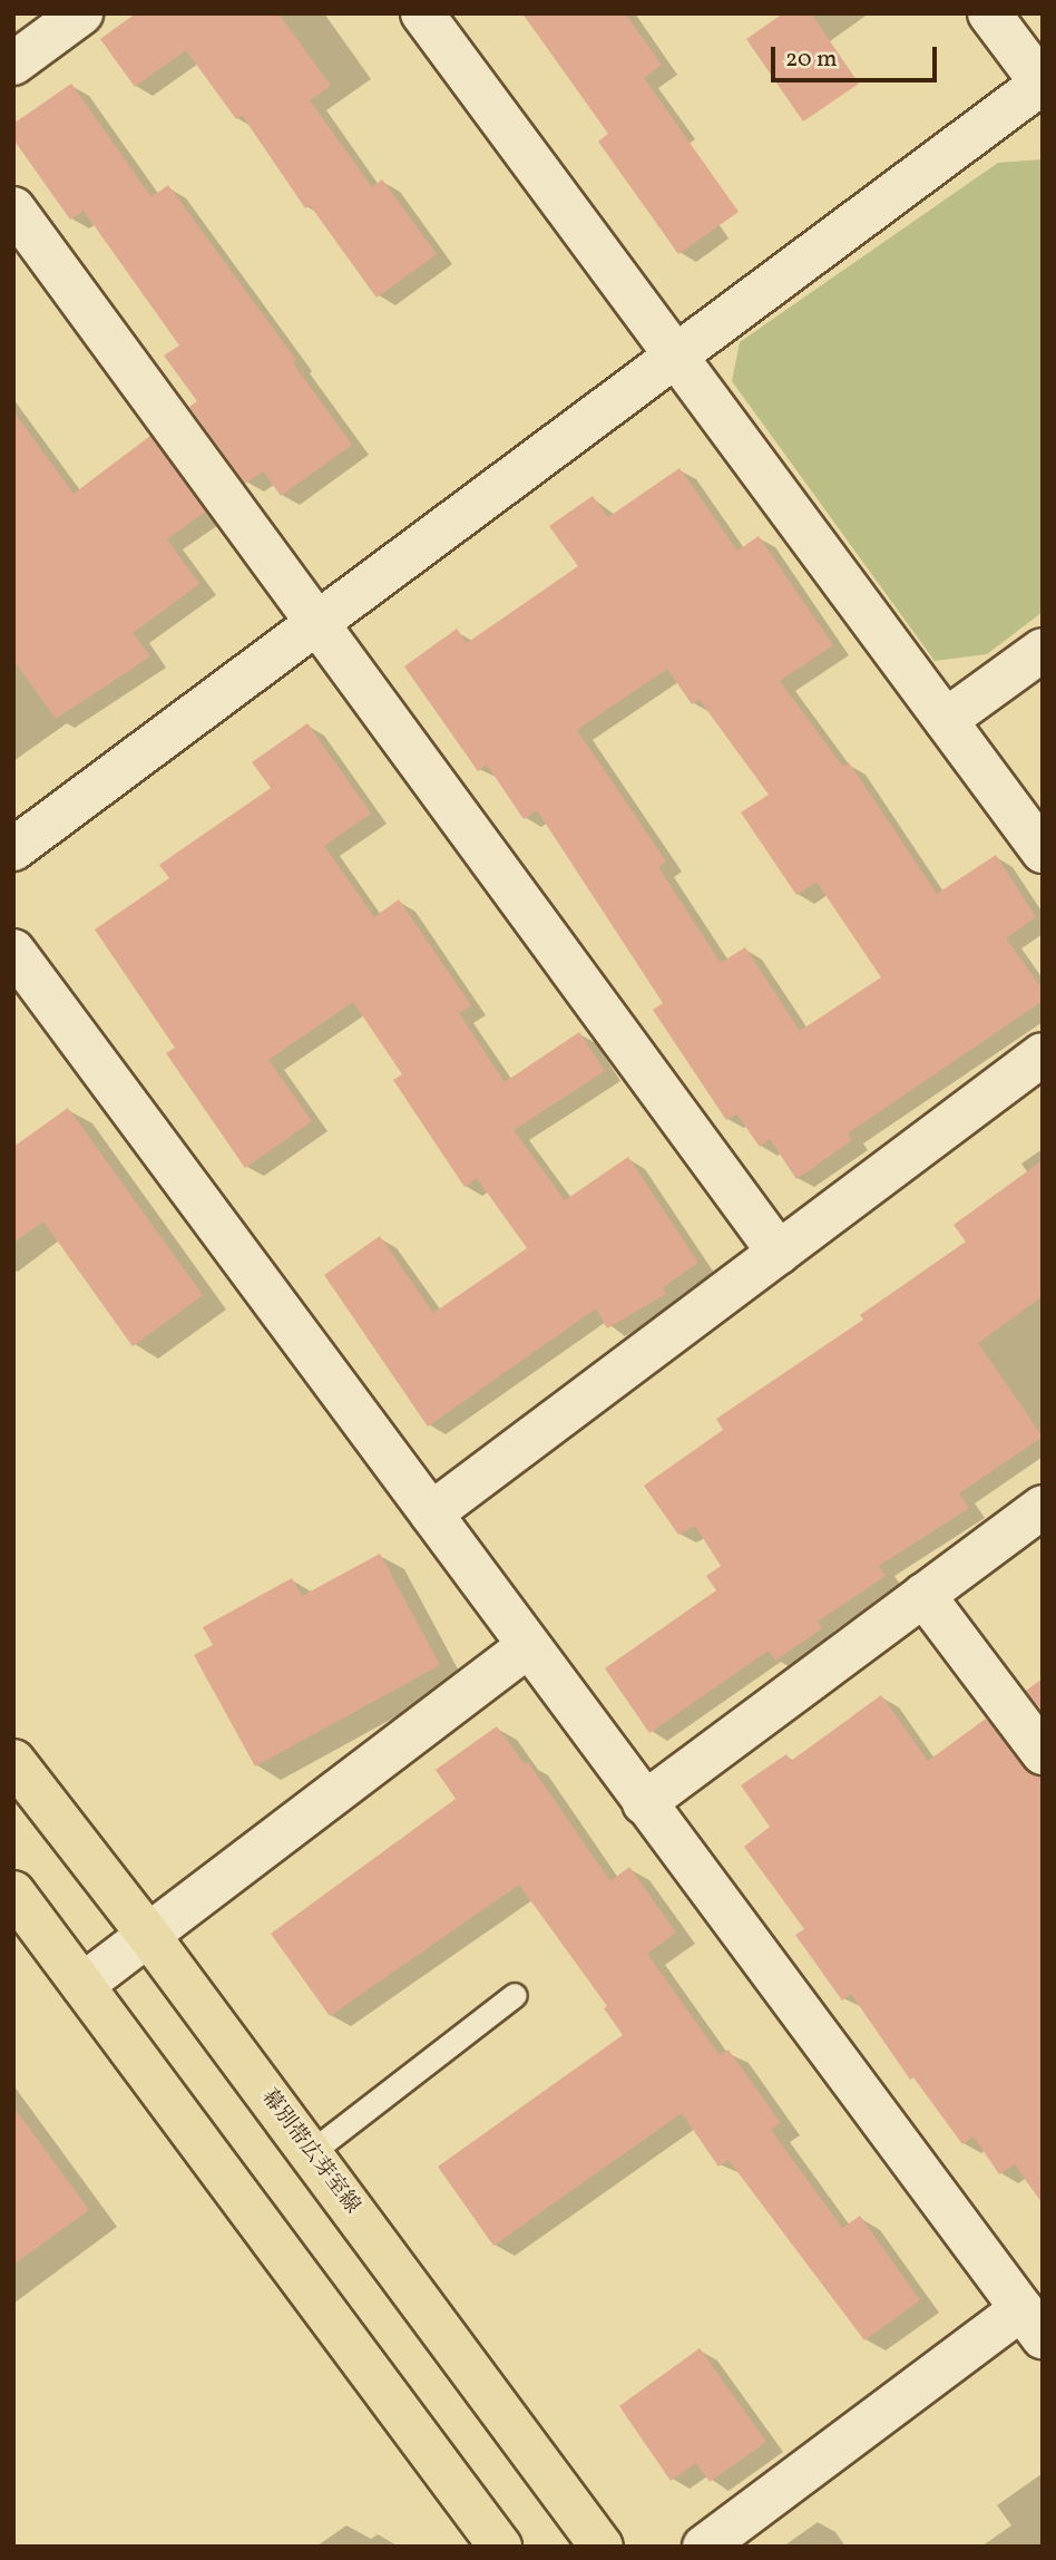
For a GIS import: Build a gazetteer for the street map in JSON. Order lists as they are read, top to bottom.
{
  "streets": {
    "main road": ["幕別帯広芽室線"]
  },
  "scale_bar": "20 m"
}
